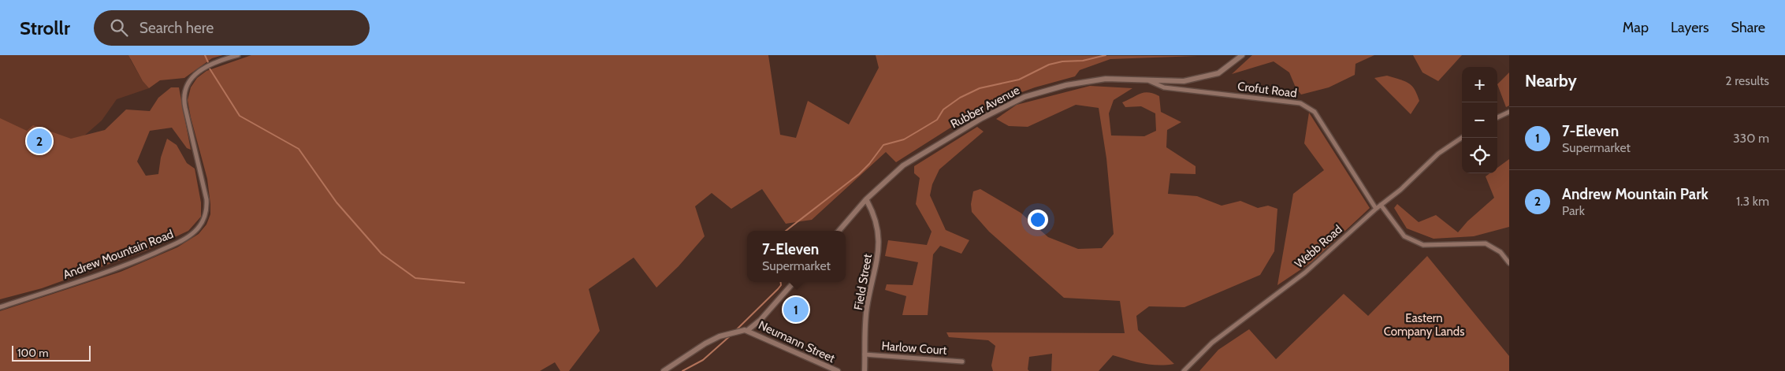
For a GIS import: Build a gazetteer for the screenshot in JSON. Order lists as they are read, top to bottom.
{
  "streets": {
    "street": [
      "Crofut Road",
      "Rubber Avenue",
      "Webb Road",
      "Andrew Mountain Road",
      "Field Street",
      "Neumann Street",
      "Harlow Court"
    ]
  },
  "crossings": [
    ["Crofut Road", "Rubber Avenue"],
    ["Crofut Road", "Webb Road"],
    ["Rubber Avenue", "Field Street"],
    ["Field Street", "Harlow Court"]
  ],
  "parks": ["Eastern Company Lands"],
  "scale_bar": "100 m",
  "page": {
    "header": "Strollr",
    "search": "Search here",
    "nav": ["Map", "Layers", "Share"],
    "heading": ["Nearby", "2 results"],
    "map_buttons": ["+", "−"],
    "list": [
      {
        "mark": "1",
        "name": "7-Eleven",
        "note": "Supermarket",
        "value": "330 m"
      },
      {
        "mark": "2",
        "name": "Andrew Mountain Park",
        "note": "Park",
        "value": "1.3 km"
      }
    ],
    "pins": ["2", "1"],
    "popup": ["7-Eleven", "Supermarket"],
    "scale": "100 m"
  }
}
